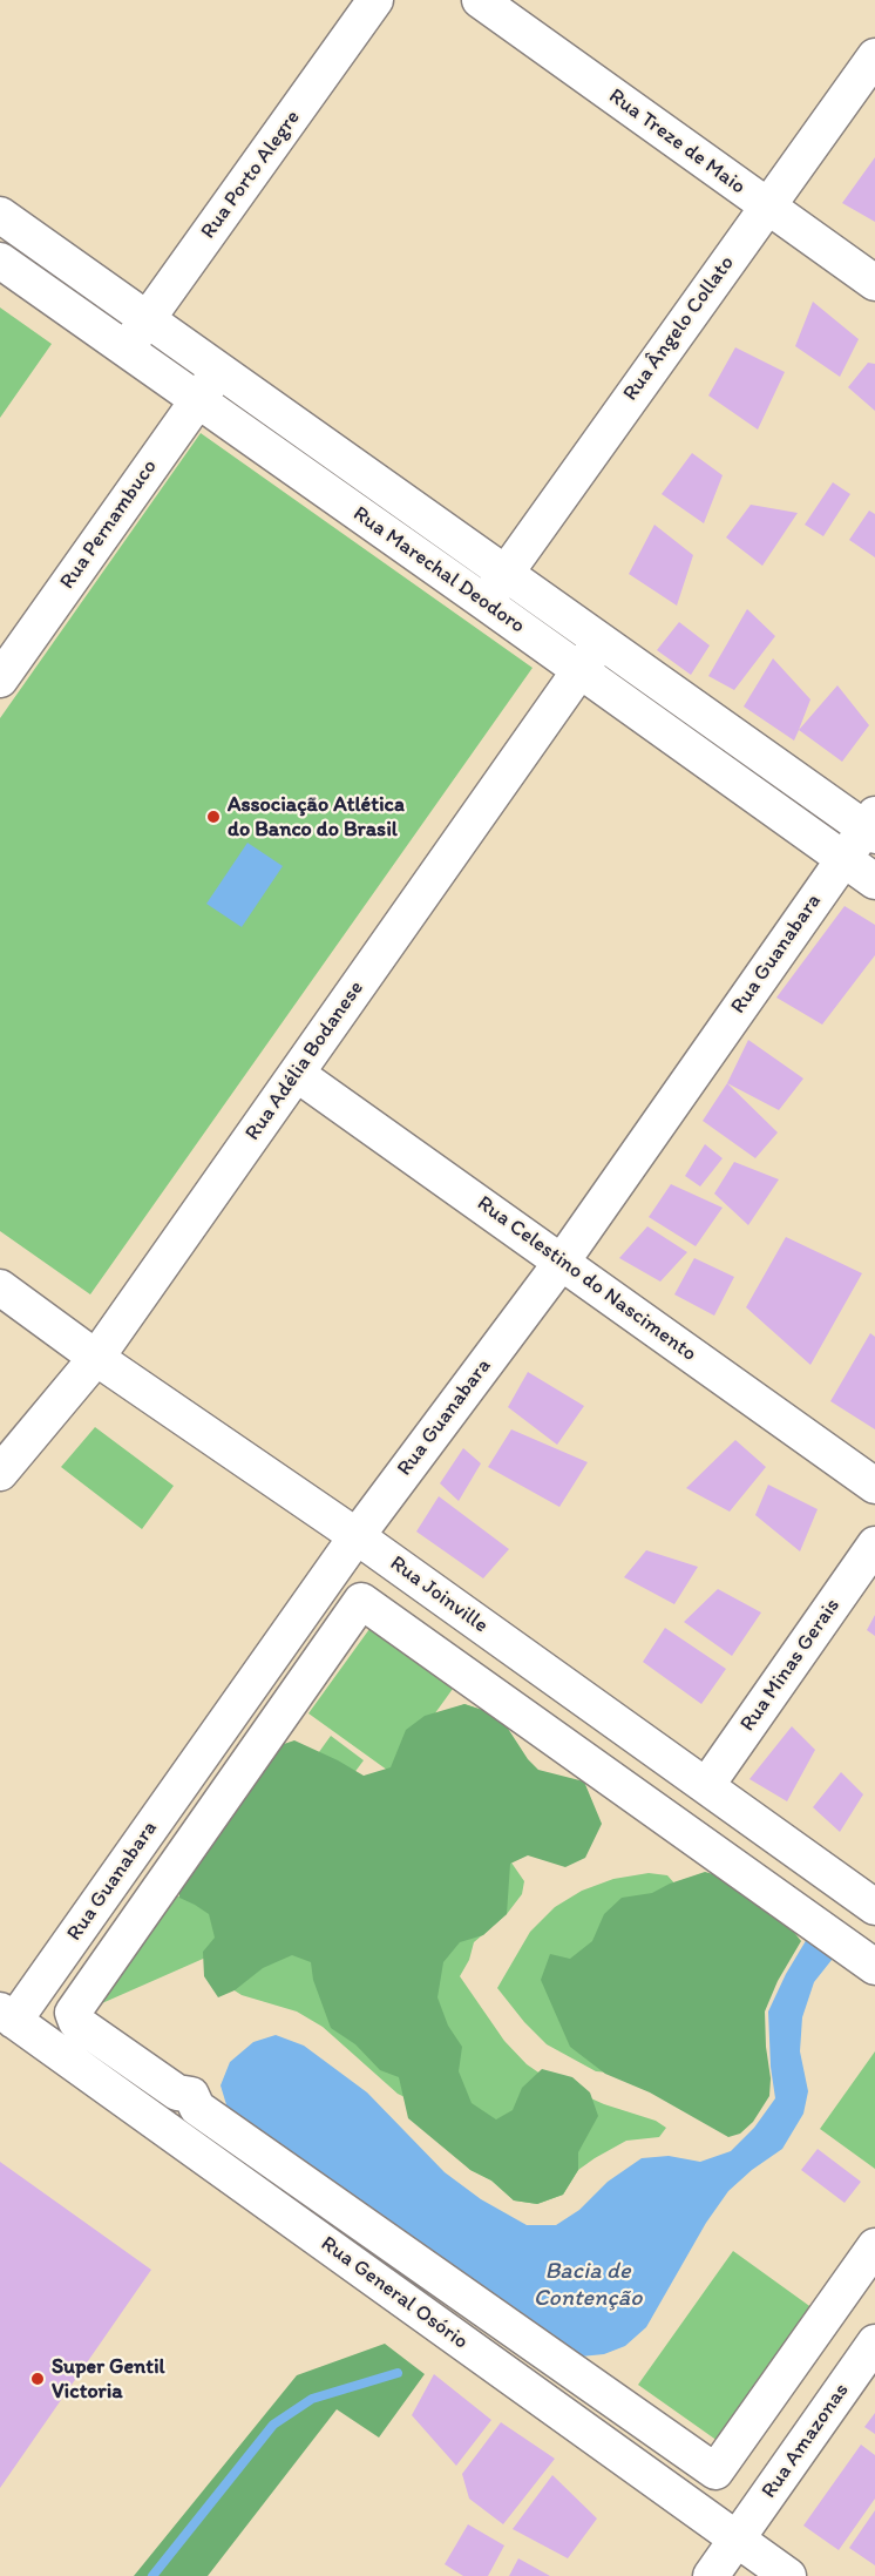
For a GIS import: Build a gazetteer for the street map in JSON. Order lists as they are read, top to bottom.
{
  "streets": {
    "street": [
      "Rua Treze de Maio",
      "Rua Porto Alegre",
      "Rua Ângelo Collato",
      "Rua Pernambuco",
      "Rua Marechal Deodoro",
      "Rua Guanabara",
      "Rua Adélia Bodanese",
      "Rua Celestino do Nascimento",
      "Rua Joinville",
      "Rua Minas Gerais",
      "Rua General Osório",
      "Rua Amazonas"
    ]
  },
  "crossings": [
    ["Rua Treze de Maio", "Rua Ângelo Collato"],
    ["Rua Porto Alegre", "Rua Marechal Deodoro"],
    ["Rua Ângelo Collato", "Rua Marechal Deodoro"],
    ["Rua Pernambuco", "Rua Marechal Deodoro"],
    ["Rua Marechal Deodoro", "Rua Guanabara"],
    ["Rua Marechal Deodoro", "Rua Adélia Bodanese"],
    ["Rua Guanabara", "Rua Celestino do Nascimento"],
    ["Rua Guanabara", "Rua Joinville"],
    ["Rua Guanabara", "Rua General Osório"],
    ["Rua Adélia Bodanese", "Rua Celestino do Nascimento"],
    ["Rua Adélia Bodanese", "Rua Joinville"],
    ["Rua Joinville", "Rua Minas Gerais"],
    ["Rua General Osório", "Rua Amazonas"]
  ],
  "water": ["Bacia de Contenção"],
  "places": ["Associação Atlética do Banco do Brasil", "Super Gentil Victoria"]
}
